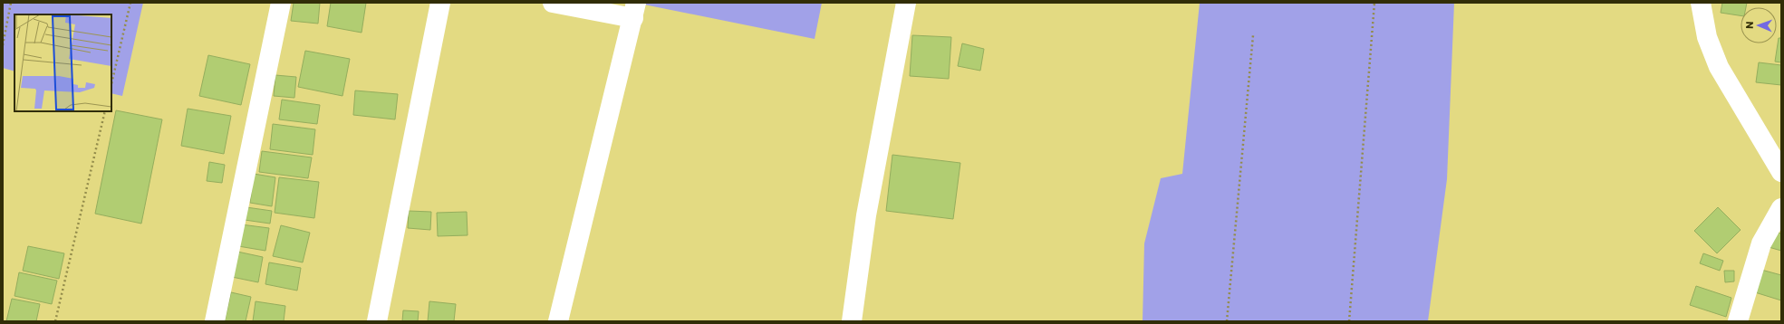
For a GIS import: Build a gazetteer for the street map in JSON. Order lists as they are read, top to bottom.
{
  "north": "left"
}
